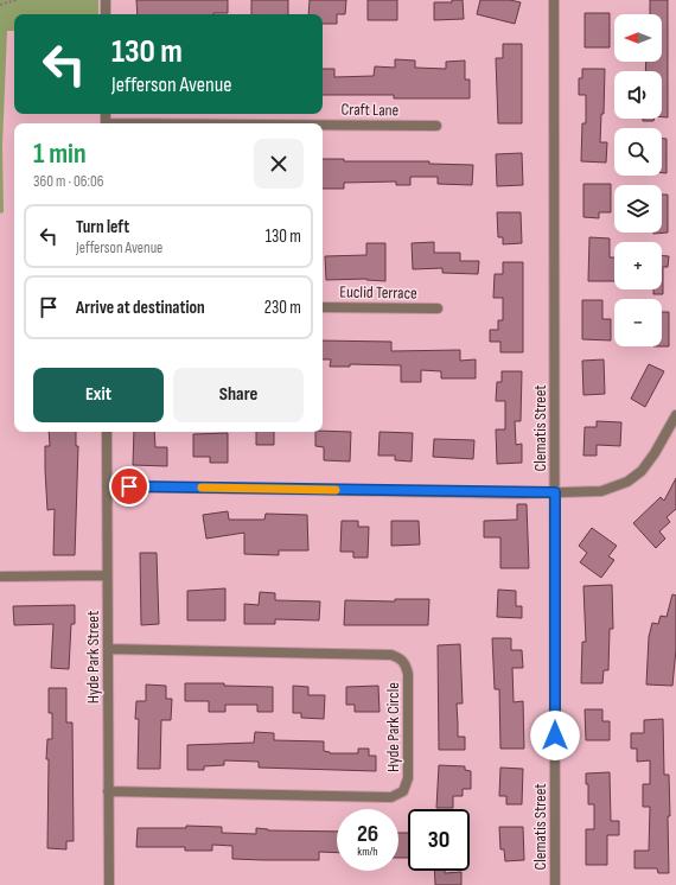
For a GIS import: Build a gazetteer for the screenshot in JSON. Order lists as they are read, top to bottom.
{
  "streets": {
    "street": [
      "Craft Lane",
      "Euclid Terrace",
      "Clematis Street",
      "Hyde Park Street",
      "Hyde Park Circle"
    ]
  },
  "crossings": [
    ["Hyde Park Street", "Hyde Park Circle"]
  ],
  "north": "left",
  "page": {
    "map_buttons": ["+", "−"],
    "turn": ["130 m", "Jefferson Avenue"],
    "heading": ["1 min", "360 m · 06:06"],
    "list": [
      {
        "name": "Turn left",
        "note": "Jefferson Avenue",
        "value": "130 m"
      },
      {
        "name": "Arrive at destination",
        "value": "230 m"
      }
    ],
    "buttons": ["Exit", "Share"],
    "speed": "26 km/h",
    "limit": "30"
  }
}
